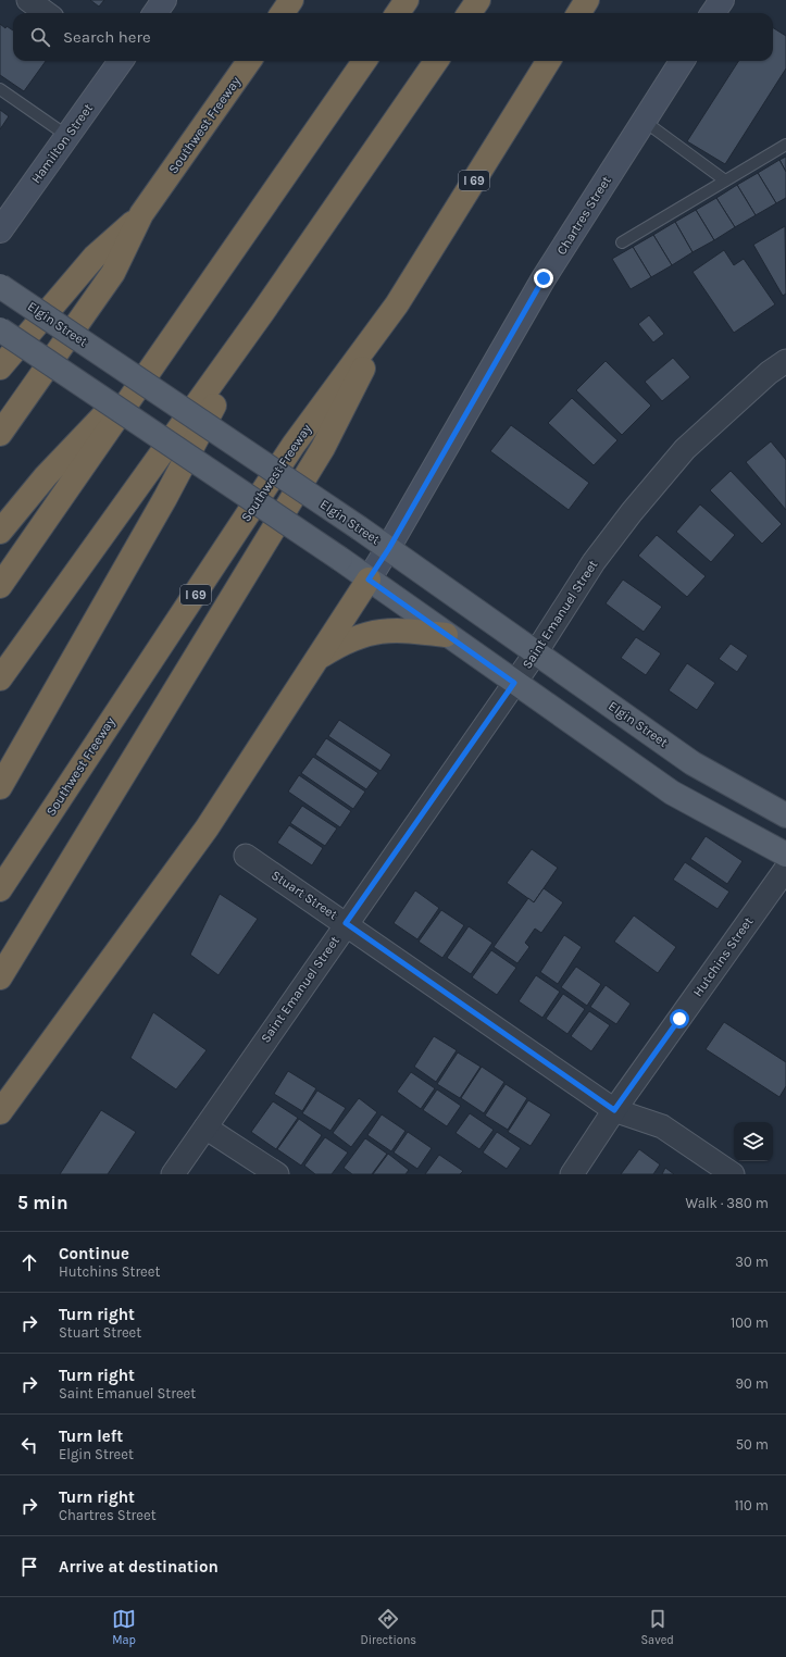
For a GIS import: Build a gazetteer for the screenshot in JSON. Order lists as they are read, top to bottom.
{
  "streets": {
    "highway": ["Southwest Freeway", "I 69"],
    "main road": ["Elgin Street"],
    "street": [
      "Hamilton Street",
      "Chartres Street",
      "Saint Emanuel Street",
      "Stuart Street",
      "Hutchins Street"
    ]
  },
  "crossings": [
    ["Chartres Street", "Elgin Street"],
    ["Elgin Street", "Saint Emanuel Street"],
    ["Saint Emanuel Street", "Stuart Street"],
    ["Stuart Street", "Hutchins Street"]
  ],
  "page": {
    "search": "Search here",
    "heading": ["5 min", "Walk · 380 m"],
    "list": [
      ["Continue", "Hutchins Street", "30 m"],
      ["Turn right", "Stuart Street", "100 m"],
      ["Turn right", "Saint Emanuel Street", "90 m"],
      ["Turn left", "Elgin Street", "50 m"],
      ["Turn right", "Chartres Street", "110 m"],
      "Arrive at destination"
    ],
    "nav": ["Map", "Directions", "Saved"]
  }
}
